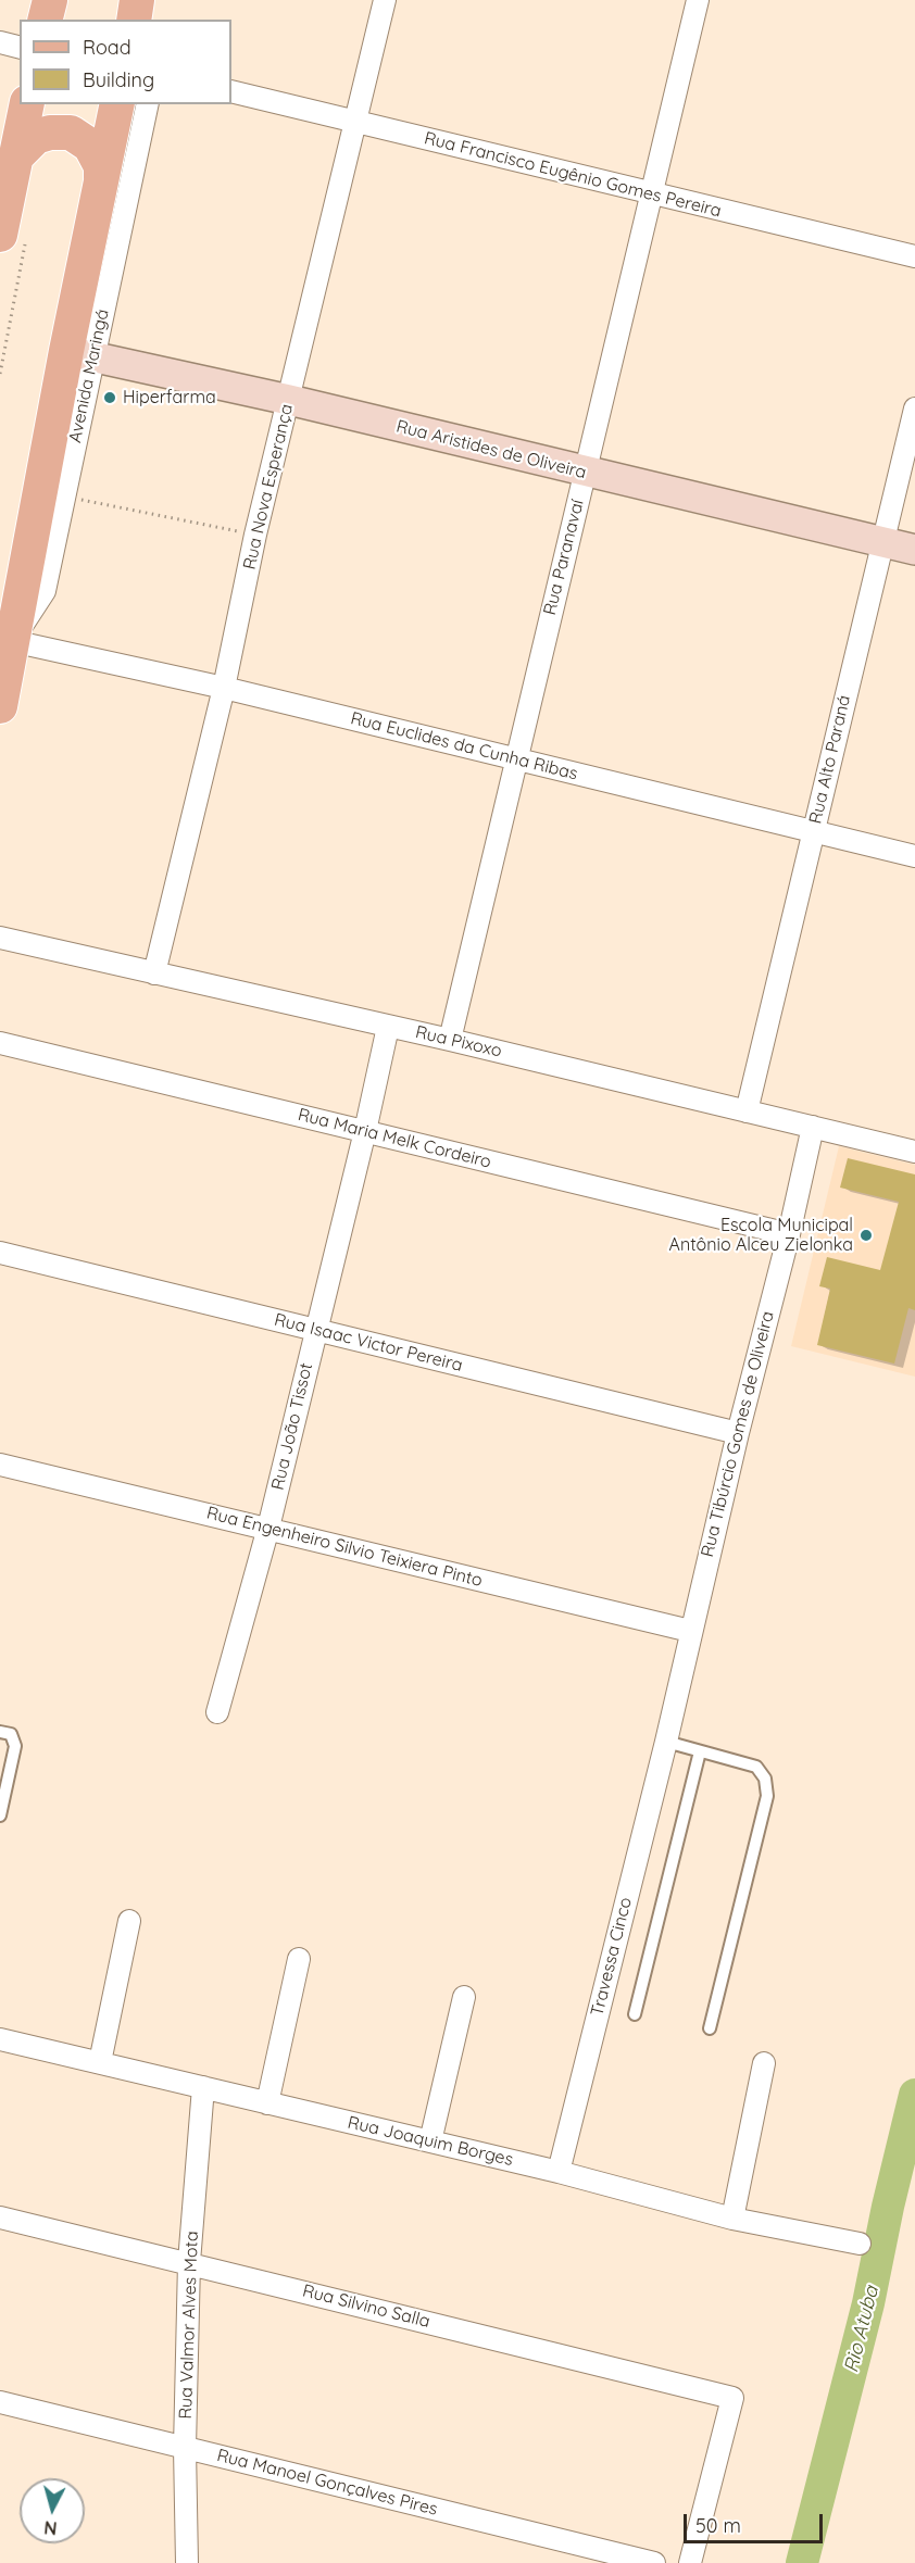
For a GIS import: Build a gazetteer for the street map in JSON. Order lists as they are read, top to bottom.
{
  "streets": {
    "main road": ["Avenida Maringá", "Rua Aristides de Oliveira"],
    "street": [
      "Rua Francisco Eugênio Gomes Pereira",
      "Rua Nova Esperança",
      "Rua Paranavaí",
      "Rua Euclides da Cunha Ribas",
      "Rua Alto Paraná",
      "Rua Pixoxo",
      "Rua Maria Melk Cordeiro",
      "Rua Isaac Victor Pereira",
      "Rua João Tissot",
      "Rua Tibúrcio Gomes de Oliveira",
      "Rua Engenheiro Silvio Teixiera Pinto",
      "Travessa Cinco",
      "Rua Joaquim Borges",
      "Rua Silvino Salla",
      "Rua Valmor Alves Mota",
      "Rua Manoel Gonçalves Pires"
    ]
  },
  "crossings": [
    ["Rua Francisco Eugênio Gomes Pereira", "Rua Nova Esperança"],
    ["Rua Francisco Eugênio Gomes Pereira", "Rua Paranavaí"],
    ["Avenida Maringá", "Rua Aristides de Oliveira"],
    ["Avenida Maringá", "Rua Euclides da Cunha Ribas"],
    ["Rua Aristides de Oliveira", "Rua Nova Esperança"],
    ["Rua Aristides de Oliveira", "Rua Paranavaí"],
    ["Rua Aristides de Oliveira", "Rua Alto Paraná"],
    ["Rua Nova Esperança", "Rua Euclides da Cunha Ribas"],
    ["Rua Nova Esperança", "Rua Pixoxo"],
    ["Rua Paranavaí", "Rua Euclides da Cunha Ribas"],
    ["Rua Paranavaí", "Rua Pixoxo"],
    ["Rua Euclides da Cunha Ribas", "Rua Alto Paraná"],
    ["Rua Alto Paraná", "Rua Pixoxo"],
    ["Rua Pixoxo", "Rua João Tissot"],
    ["Rua Pixoxo", "Rua Tibúrcio Gomes de Oliveira"],
    ["Rua Maria Melk Cordeiro", "Rua João Tissot"],
    ["Rua Maria Melk Cordeiro", "Rua Tibúrcio Gomes de Oliveira"],
    ["Rua Isaac Victor Pereira", "Rua João Tissot"],
    ["Rua Isaac Victor Pereira", "Rua Tibúrcio Gomes de Oliveira"],
    ["Rua João Tissot", "Rua Engenheiro Silvio Teixiera Pinto"],
    ["Rua Tibúrcio Gomes de Oliveira", "Rua Engenheiro Silvio Teixiera Pinto"],
    ["Rua Tibúrcio Gomes de Oliveira", "Travessa Cinco"],
    ["Travessa Cinco", "Rua Joaquim Borges"],
    ["Rua Joaquim Borges", "Rua Valmor Alves Mota"],
    ["Rua Silvino Salla", "Rua Valmor Alves Mota"],
    ["Rua Valmor Alves Mota", "Rua Manoel Gonçalves Pires"]
  ],
  "water": ["Rio Atuba"],
  "places": ["Hiperfarma", "Escola Municipal Antônio Alceu Zielonka"],
  "legend": ["Road", "Building"],
  "scale_bar": "50 m",
  "north": "bottom"
}
